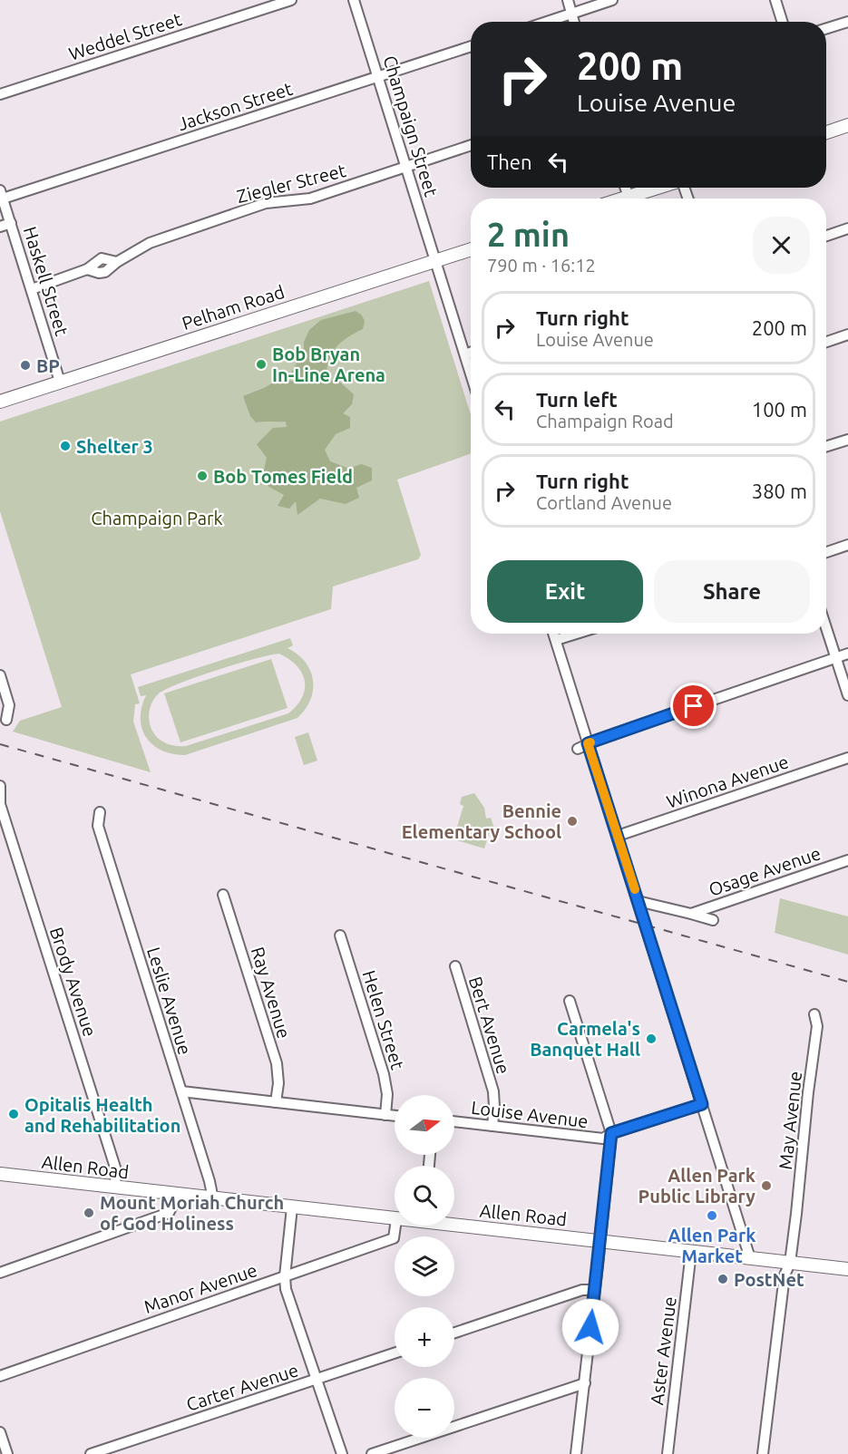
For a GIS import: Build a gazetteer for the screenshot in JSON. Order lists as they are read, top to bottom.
{
  "streets": {
    "main road": ["Pelham Road", "Allen Road"],
    "street": [
      "Weddel Street",
      "Jackson Street",
      "Champaign Street",
      "Ziegler Street",
      "Haskell Street",
      "Winona Avenue",
      "Osage Avenue",
      "Brody Avenue",
      "Ray Avenue",
      "Leslie Avenue",
      "Helen Street",
      "Bert Avenue",
      "Louise Avenue",
      "May Avenue",
      "Manor Avenue",
      "Aster Avenue",
      "Carter Avenue"
    ]
  },
  "crossings": [
    ["Jackson Street", "Champaign Street"],
    ["Jackson Street", "Haskell Street"],
    ["Champaign Street", "Ziegler Street"],
    ["Champaign Street", "Pelham Road"],
    ["Ziegler Street", "Haskell Street"],
    ["Haskell Street", "Pelham Road"],
    ["Brody Avenue", "Allen Road"],
    ["Leslie Avenue", "Allen Road"],
    ["Bert Avenue", "Louise Avenue"],
    ["May Avenue", "Allen Road"],
    ["Allen Road", "Aster Avenue"]
  ],
  "parks": ["Champaign Park"],
  "places": [
    "Bob Bryan In-Line Arena",
    "BP",
    "Shelter 3",
    "Bob Tomes Field",
    "Bennie Elementary School",
    "Carmela's Banquet Hall",
    "Opitalis Health and Rehabilitation",
    "Allen Park Public Library",
    "Mount Moriah Church of God Holiness",
    "Allen Park Market",
    "PostNet"
  ],
  "north": "right",
  "page": {
    "turn": ["200 m", "Louise Avenue"],
    "then": "Then",
    "heading": ["2 min", "790 m · 16:12"],
    "list": [
      {
        "name": "Turn right",
        "note": "Louise Avenue",
        "value": "200 m"
      },
      {
        "name": "Turn left",
        "note": "Champaign Road",
        "value": "100 m"
      },
      {
        "name": "Turn right",
        "note": "Cortland Avenue",
        "value": "380 m"
      }
    ],
    "buttons": ["Exit", "Share"],
    "map_buttons": ["+", "−"]
  }
}
